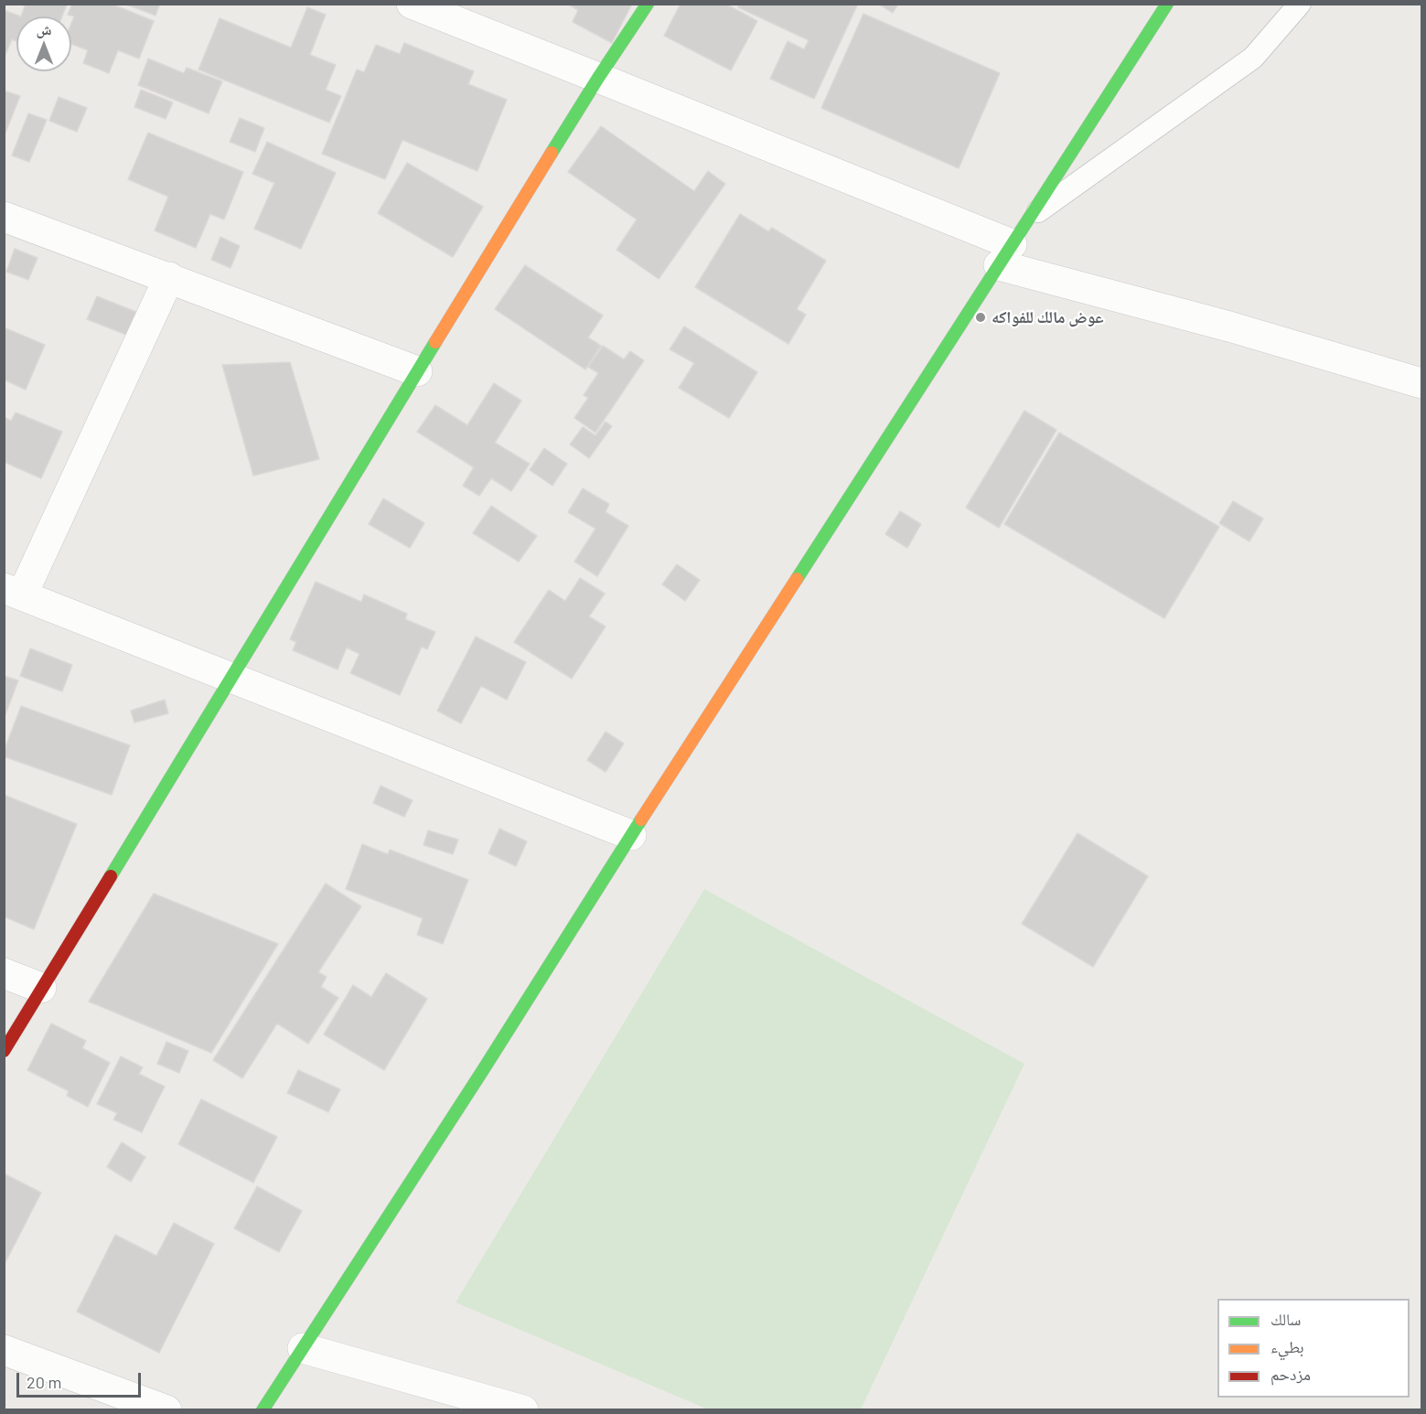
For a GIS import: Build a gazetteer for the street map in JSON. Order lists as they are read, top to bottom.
{
  "places": ["عوض مالك للفواكه"],
  "legend": ["سالك", "بطيء", "مزدحم"],
  "scale_bar": "20 m",
  "north": "top"
}
